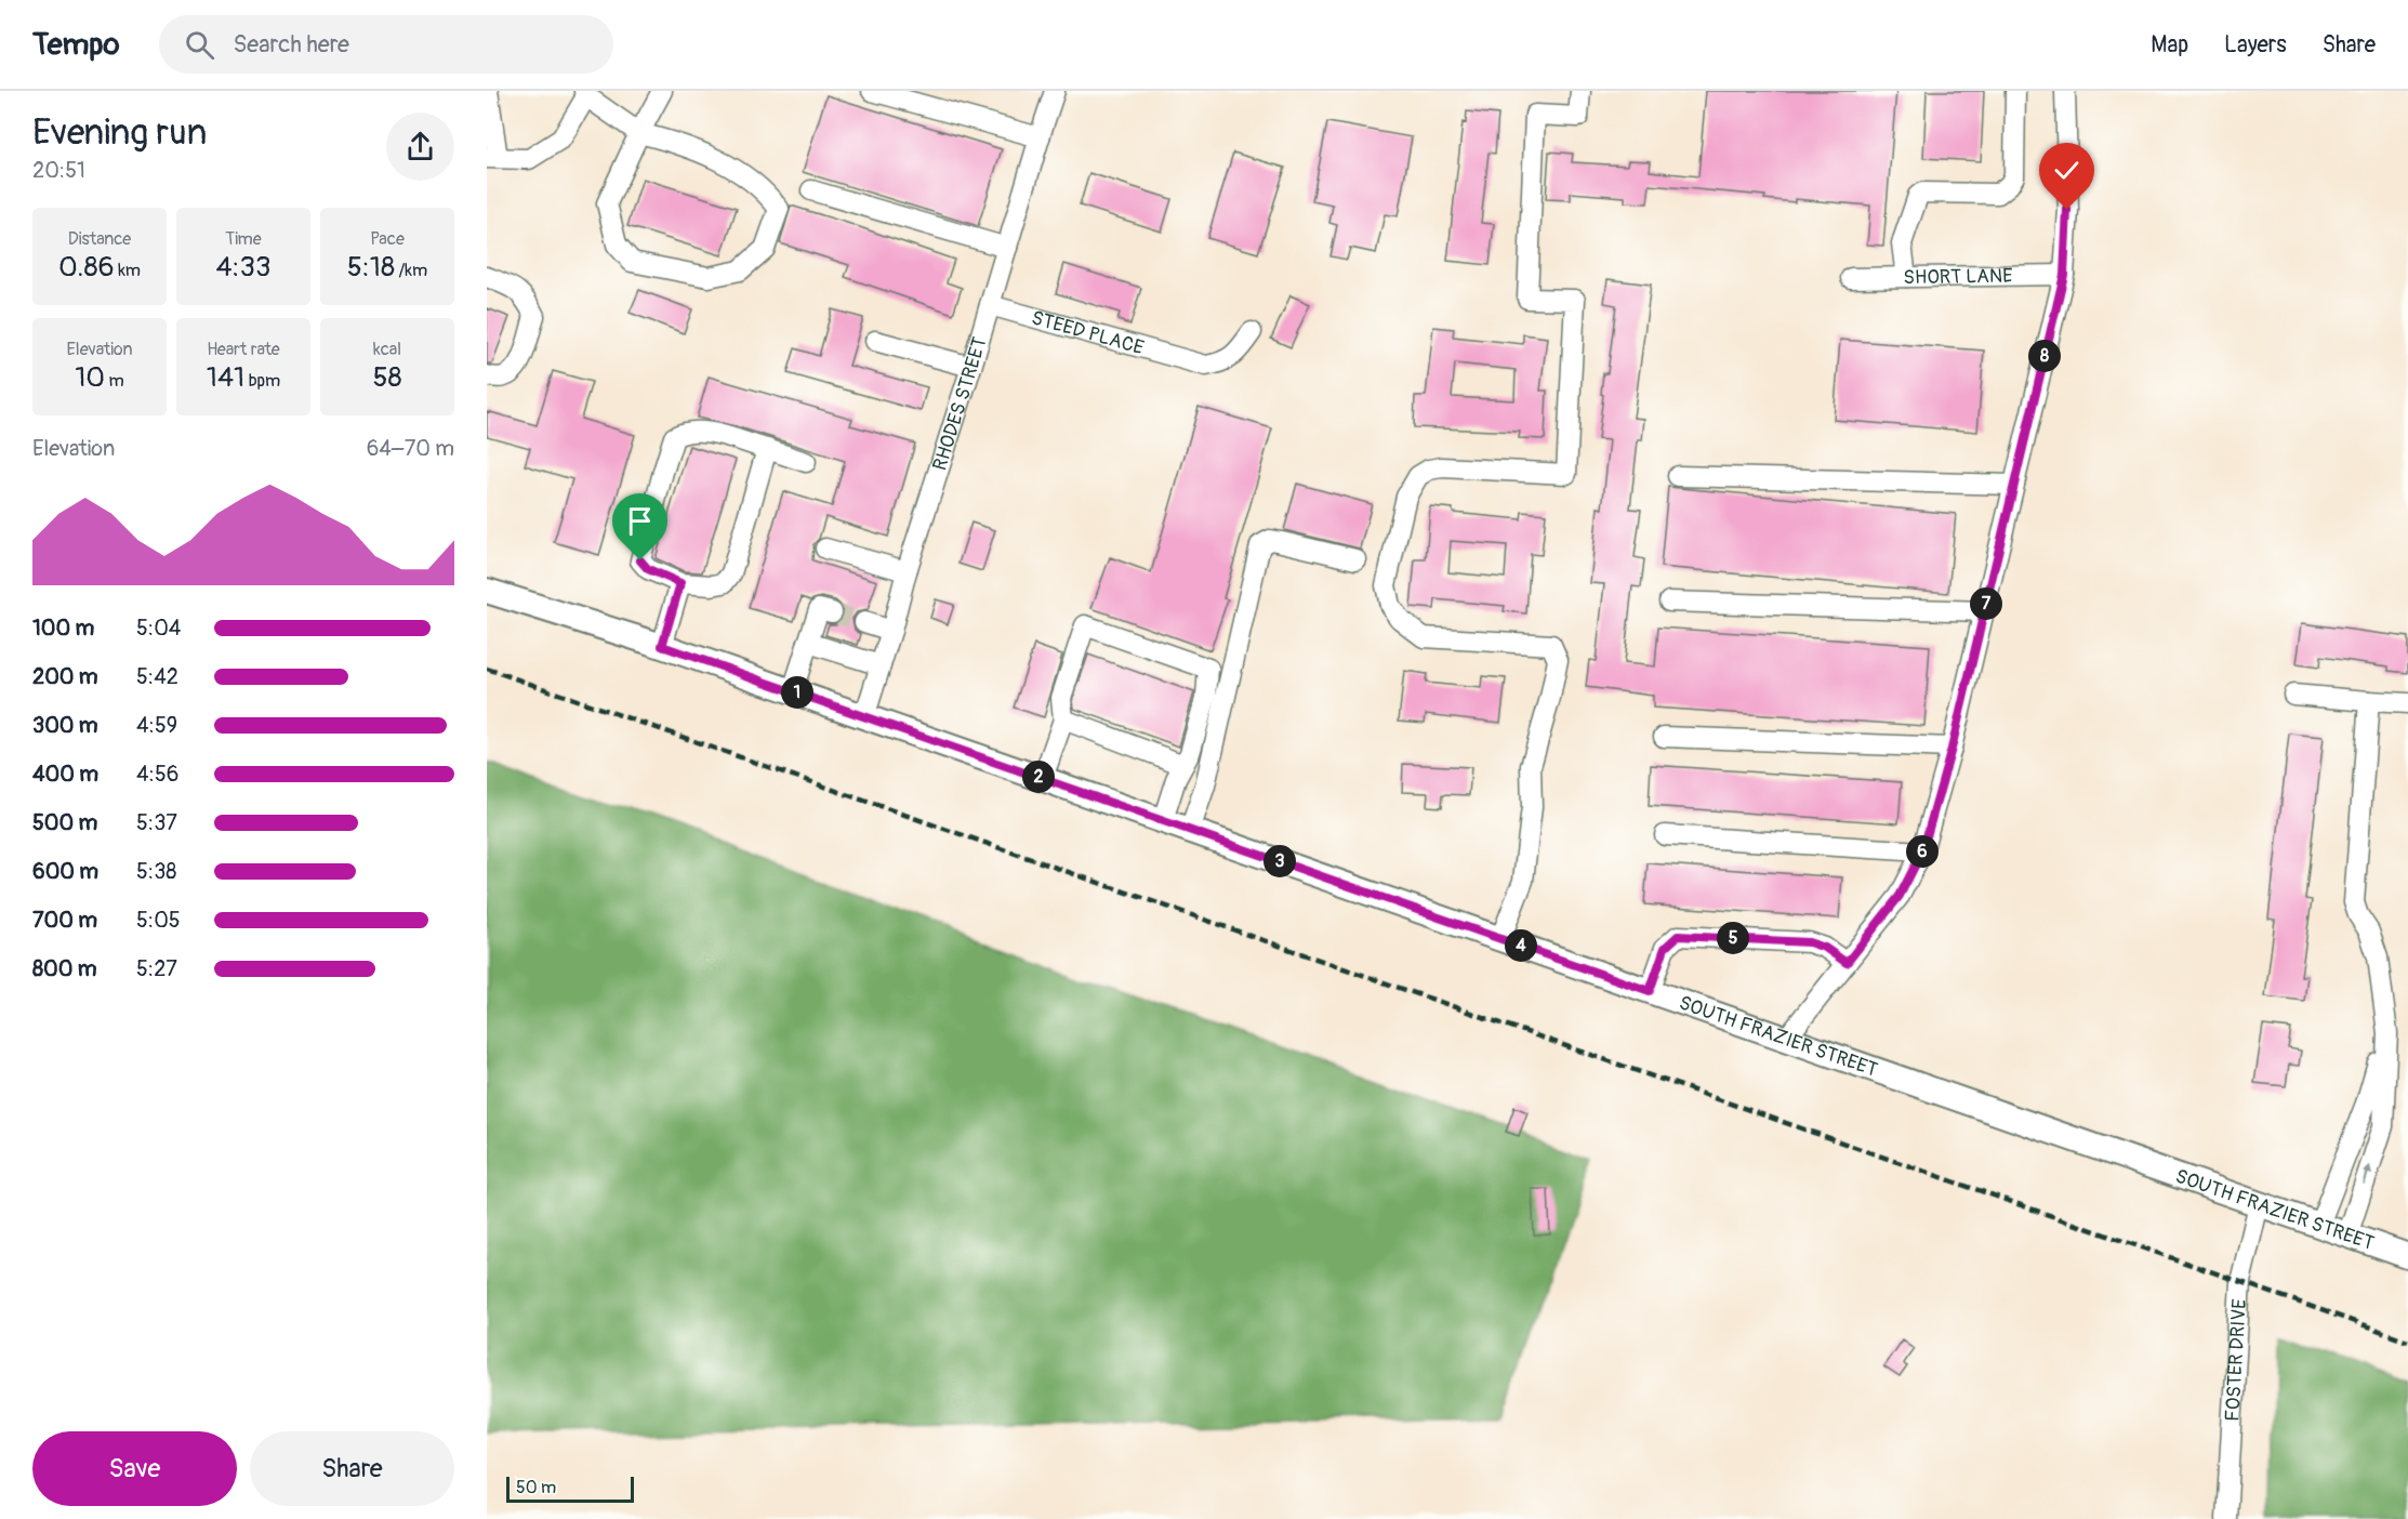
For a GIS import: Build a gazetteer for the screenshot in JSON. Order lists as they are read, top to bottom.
{
  "streets": {
    "main road": ["SOUTH FRAZIER STREET"],
    "street": [
      "SHORT LANE",
      "STEED PLACE",
      "RHODES STREET",
      "FOSTER DRIVE"
    ]
  },
  "crossings": [
    ["STEED PLACE", "RHODES STREET"],
    ["RHODES STREET", "SOUTH FRAZIER STREET"],
    ["SOUTH FRAZIER STREET", "FOSTER DRIVE"]
  ],
  "scale_bar": "50 m",
  "page": {
    "header": "Tempo",
    "search": "Search here",
    "nav": ["Map", "Layers", "Share"],
    "heading": ["Evening run", "20:51"],
    "stats": [
      ["Distance", "0.86 km"],
      ["Time", "4:33"],
      ["Pace", "5:18 /km"],
      ["Elevation", "10 m"],
      ["Heart rate", "141 bpm"],
      ["kcal", "58"]
    ],
    "pins": [
      "8",
      "7",
      "1",
      "2",
      "6",
      "3",
      "5",
      "4"
    ],
    "chart": ["Elevation", "64–70 m"],
    "list": [
      {
        "name": "100 m",
        "note": "5:04"
      },
      {
        "name": "200 m",
        "note": "5:42"
      },
      {
        "name": "300 m",
        "note": "4:59"
      },
      {
        "name": "400 m",
        "note": "4:56"
      },
      {
        "name": "500 m",
        "note": "5:37"
      },
      {
        "name": "600 m",
        "note": "5:38"
      },
      {
        "name": "700 m",
        "note": "5:05"
      },
      {
        "name": "800 m",
        "note": "5:27"
      }
    ],
    "buttons": ["Save", "Share"],
    "scale": "50 m"
  }
}
